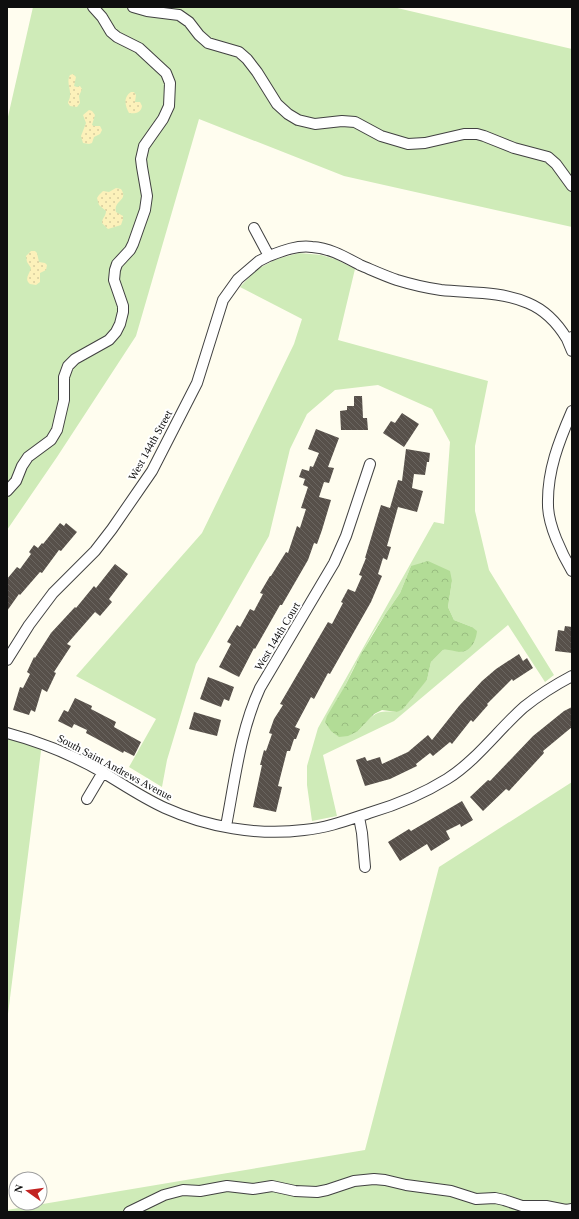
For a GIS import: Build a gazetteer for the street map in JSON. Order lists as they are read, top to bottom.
{
  "streets": {
    "street": ["West 144th Street", "West 144th Court", "South Saint Andrews Avenue"]
  },
  "crossings": [
    ["West 144th Court", "South Saint Andrews Avenue"]
  ],
  "north": "left"
}
